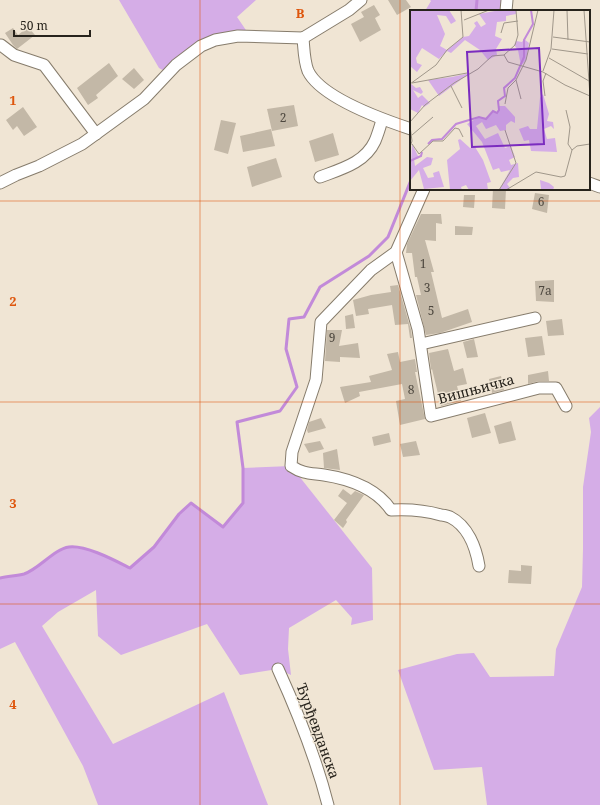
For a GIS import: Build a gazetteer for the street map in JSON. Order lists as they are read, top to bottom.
{
  "streets": {
    "street": ["Вишњичка", "Ђурђевданска"]
  },
  "house_numbers": [
    "2",
    "6",
    "1",
    "3",
    "7a",
    "5",
    "9",
    "8"
  ],
  "scale_bar": "50 m",
  "grid": {
    "columns": ["B"],
    "rows": [
      "1",
      "2",
      "3",
      "4"
    ]
  }
}
